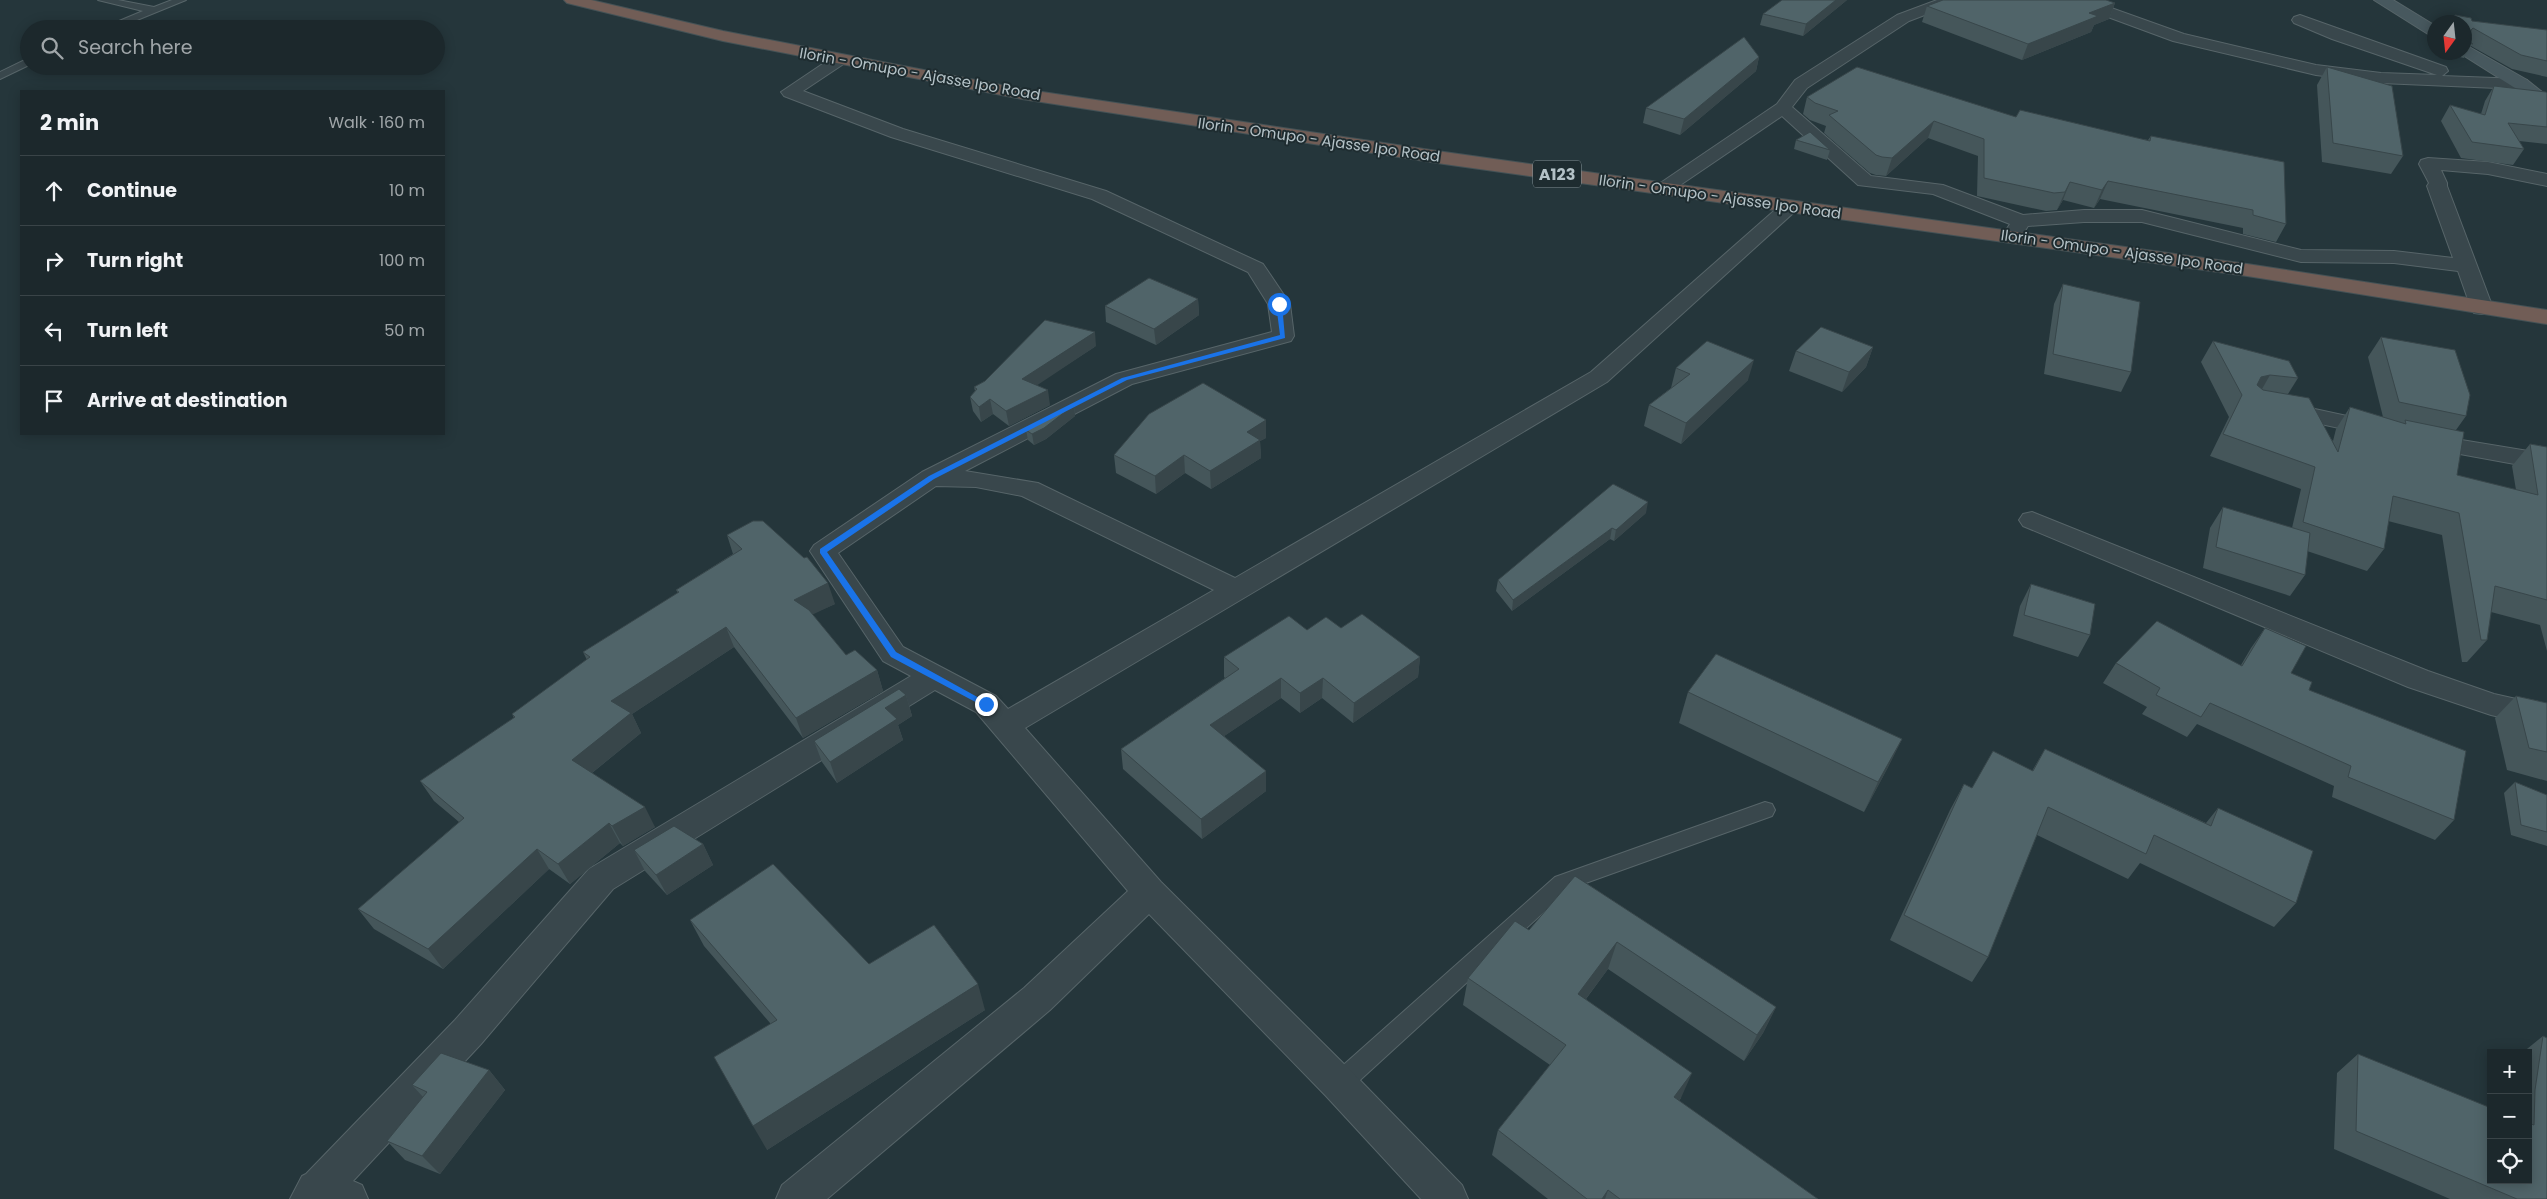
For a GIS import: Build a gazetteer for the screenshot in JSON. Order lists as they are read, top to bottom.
{
  "streets": {
    "highway": ["Ilorin - Omupo - Ajasse Ipo Road", "A123"]
  },
  "north": "bottom",
  "page": {
    "search": "Search here",
    "heading": ["2 min", "Walk · 160 m"],
    "list": [
      ["Continue", "10 m"],
      ["Turn right", "100 m"],
      ["Turn left", "50 m"],
      "Arrive at destination"
    ],
    "map_buttons": ["+", "−"]
  }
}
